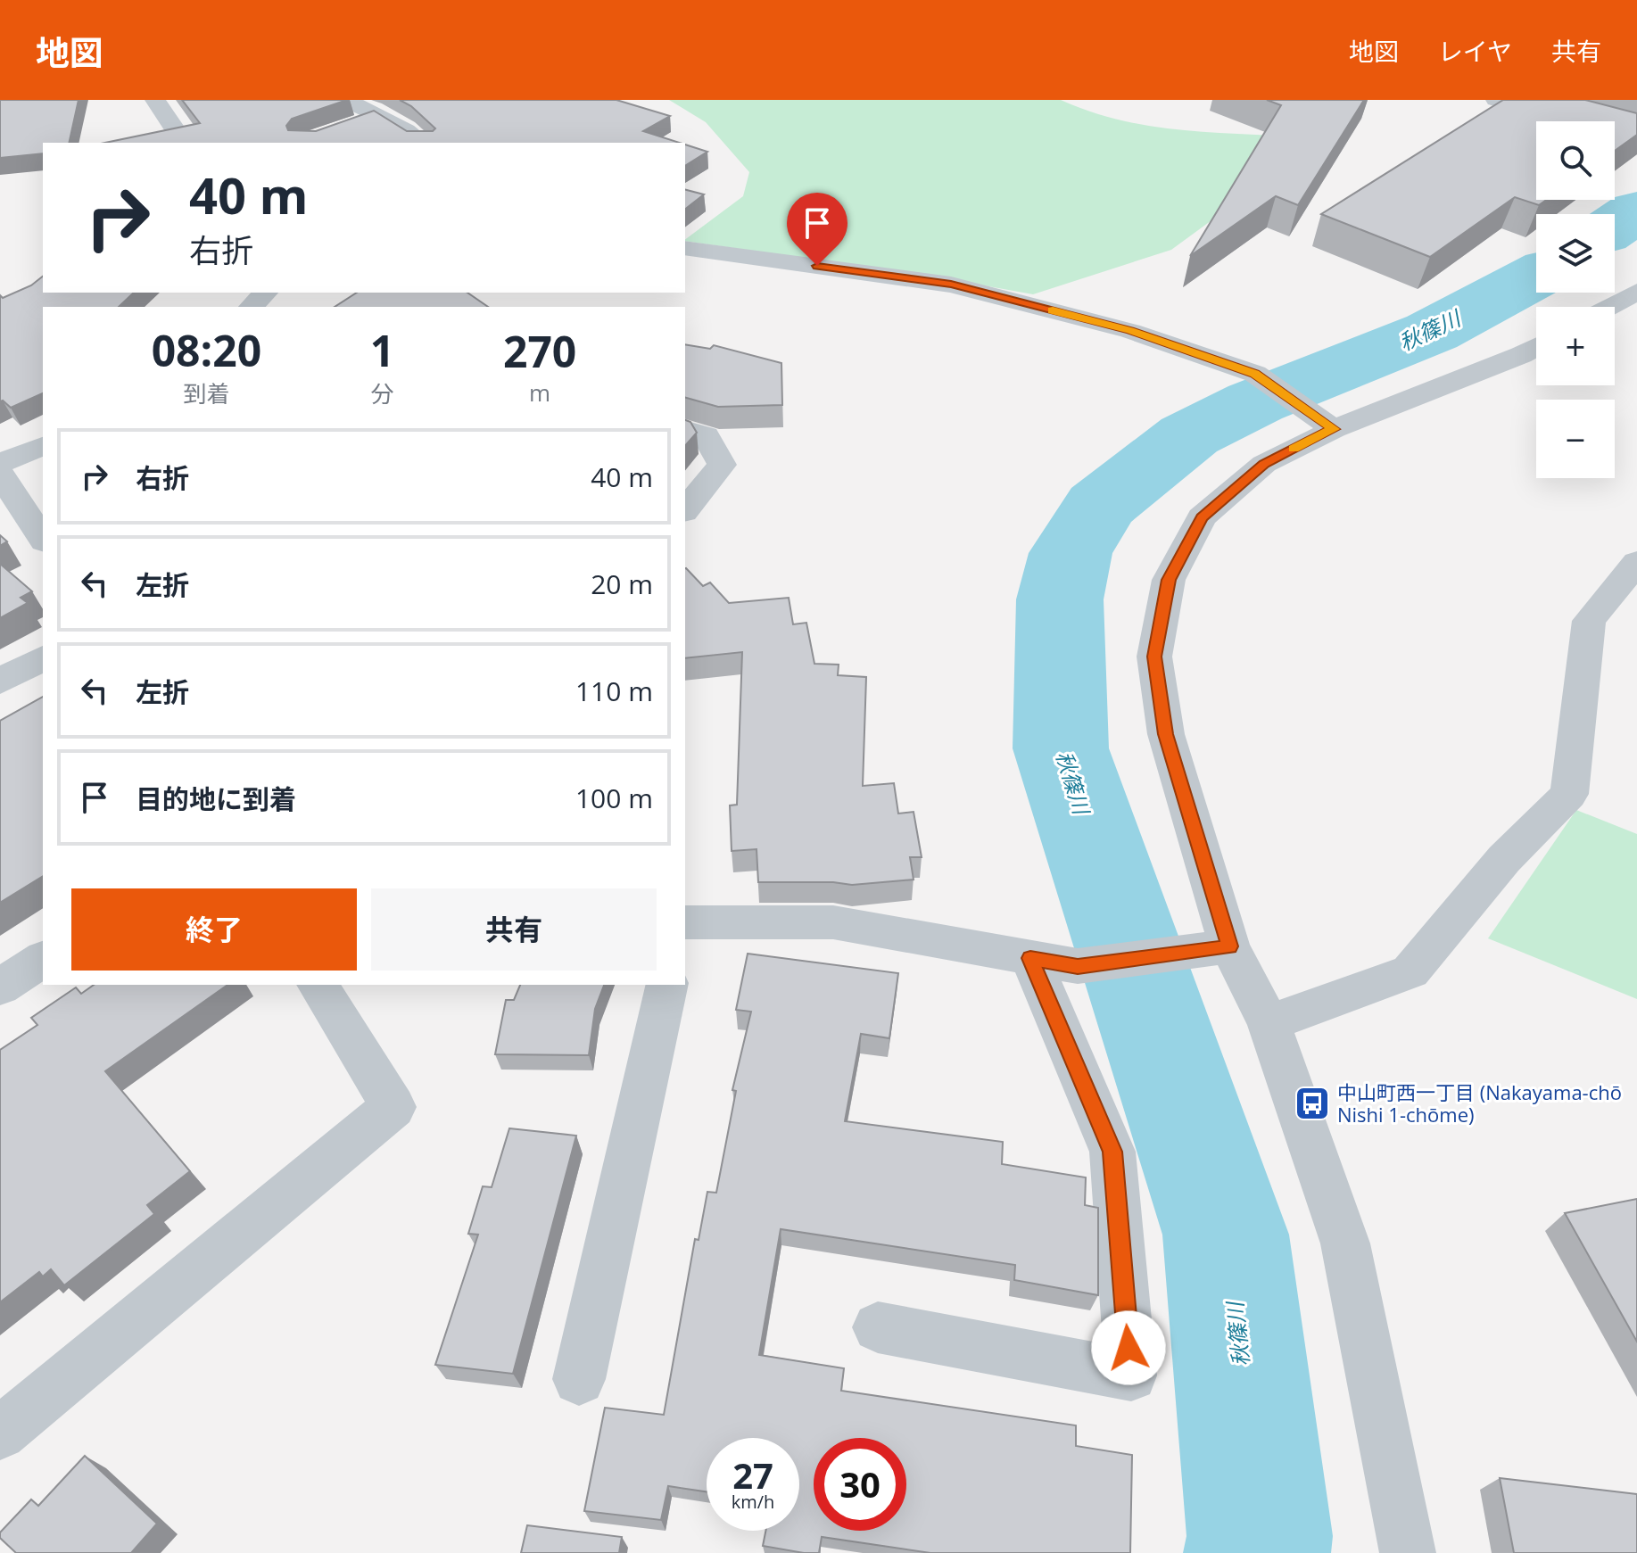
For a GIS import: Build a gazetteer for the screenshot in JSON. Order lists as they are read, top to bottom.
{
  "water": ["秋篠川"],
  "places": {
    "bus stop": ["中山町西一丁目 (Nakayama-chō Nishi 1-chōme)"]
  },
  "page": {
    "header": "地図",
    "nav": ["地図", "レイヤ", "共有"],
    "map_buttons": ["+", "−"],
    "turn": ["40 m", "右折"],
    "eta": [
      "08:20",
      "到着",
      "1",
      "分",
      "270",
      "m"
    ],
    "list": [
      {
        "name": "右折",
        "value": "40 m"
      },
      {
        "name": "左折",
        "value": "20 m"
      },
      {
        "name": "左折",
        "value": "110 m"
      },
      {
        "name": "目的地に到着",
        "value": "100 m"
      }
    ],
    "buttons": ["終了", "共有"],
    "speed": "27 km/h",
    "limit": "30"
  }
}
